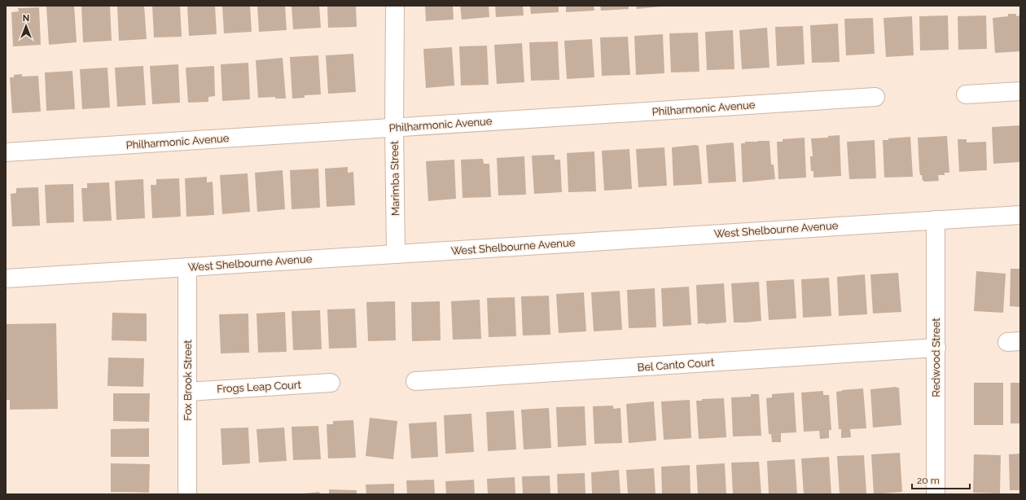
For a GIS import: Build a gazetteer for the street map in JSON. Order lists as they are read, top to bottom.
{
  "streets": {
    "street": [
      "Philharmonic Avenue",
      "Marimba Street",
      "West Shelbourne Avenue",
      "Redwood Street",
      "Bel Canto Court",
      "Fox Brook Street",
      "Frogs Leap Court"
    ]
  },
  "crossings": [
    ["Philharmonic Avenue", "Marimba Street"],
    ["Marimba Street", "West Shelbourne Avenue"],
    ["West Shelbourne Avenue", "Redwood Street"],
    ["West Shelbourne Avenue", "Fox Brook Street"],
    ["Redwood Street", "Bel Canto Court"],
    ["Fox Brook Street", "Frogs Leap Court"]
  ],
  "scale_bar": "20 m",
  "north": "top"
}
